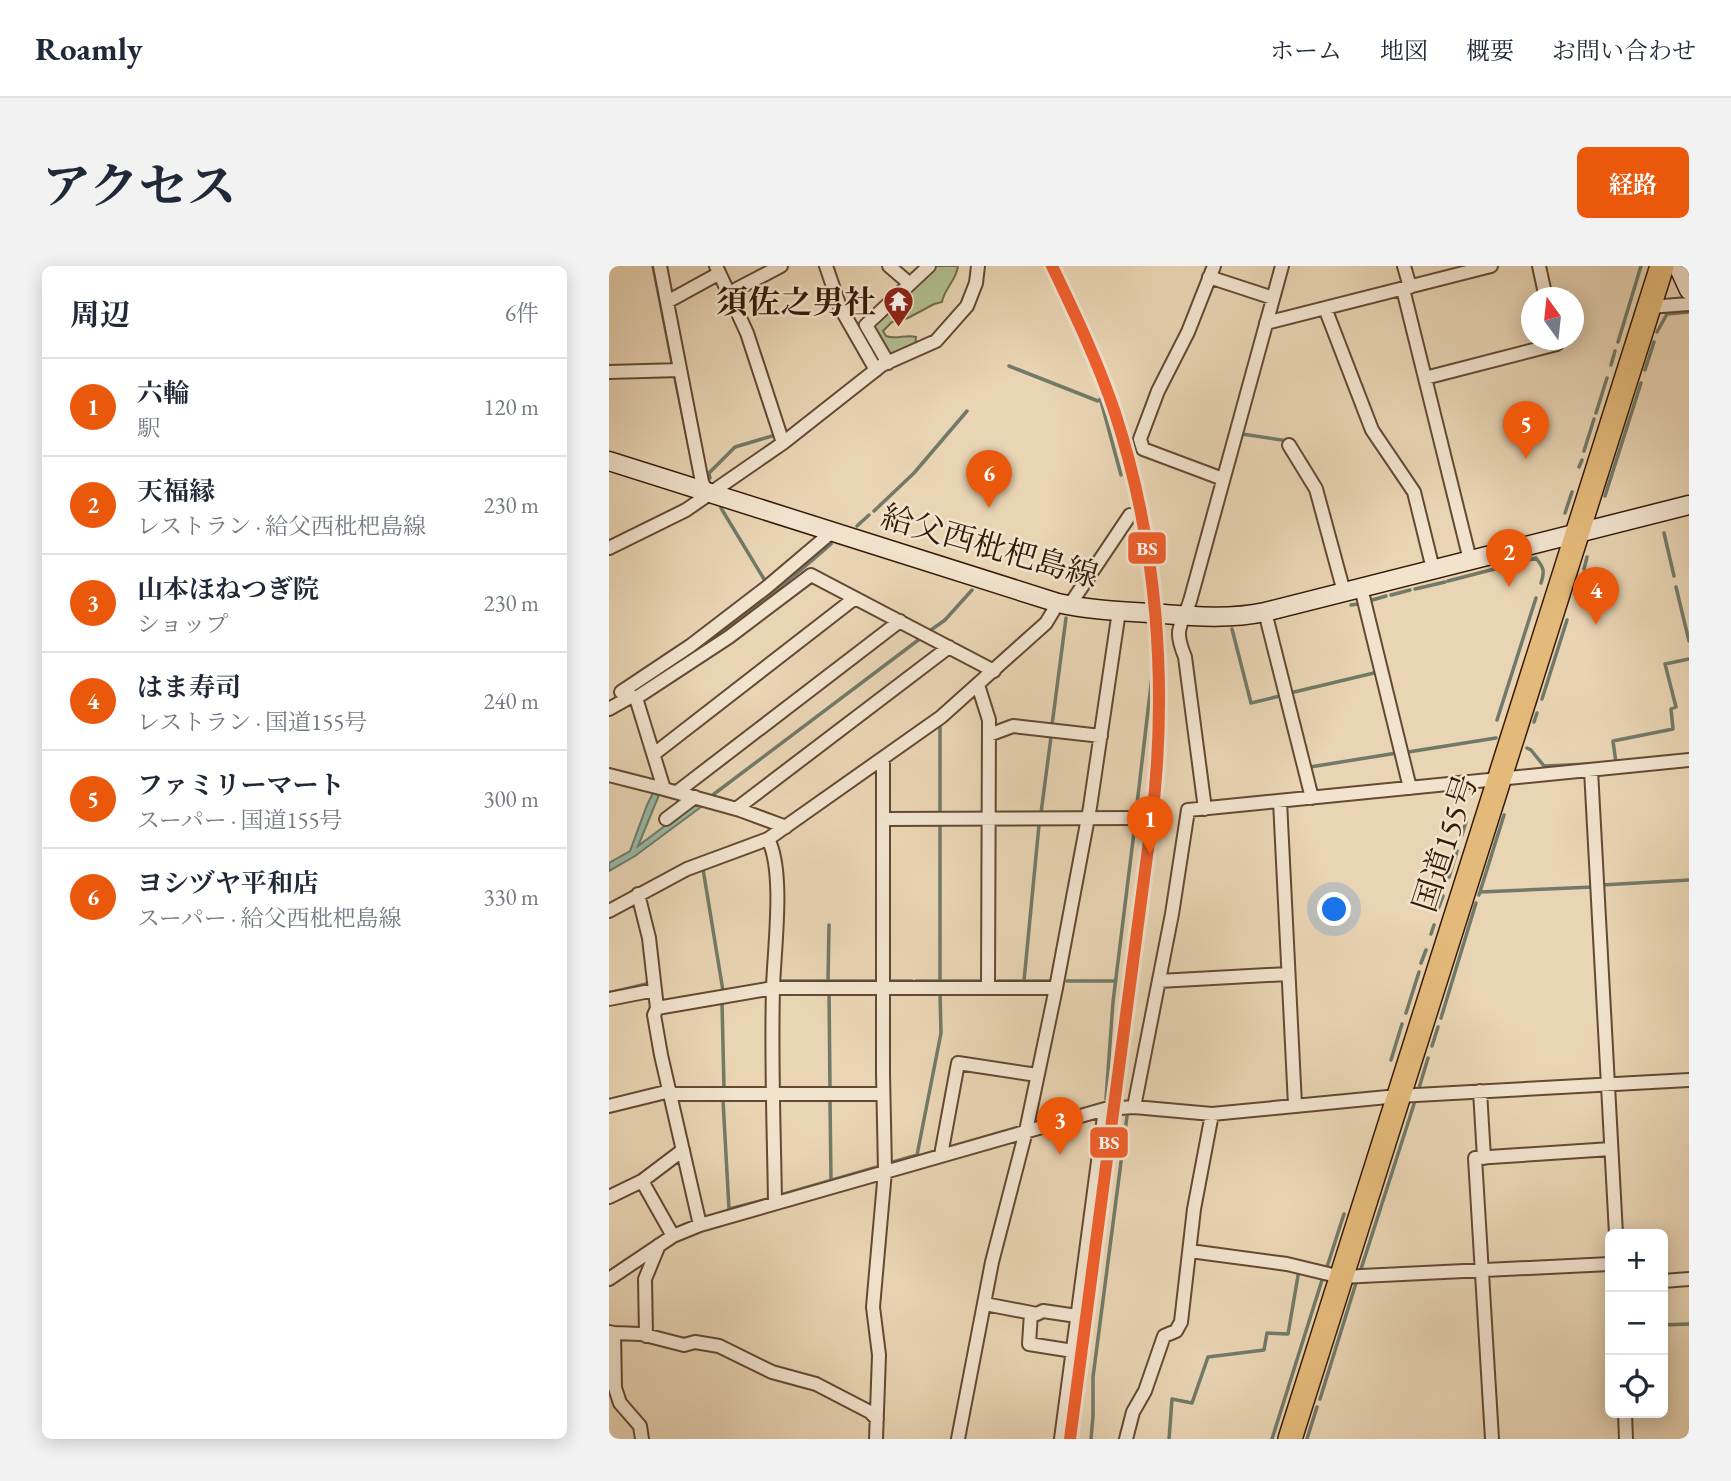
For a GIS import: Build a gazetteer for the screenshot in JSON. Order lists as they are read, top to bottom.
{
  "streets": {
    "highway": ["国道155号"],
    "main road": ["給父西枇杷島線"]
  },
  "crossings": [
    ["給父西枇杷島線", "国道155号"]
  ],
  "places": {
    "temple": ["須佐之男社"]
  },
  "lines": ["transit line BS"],
  "north": "top",
  "page": {
    "header": "Roamly",
    "nav": [
      "ホーム",
      "地図",
      "概要",
      "お問い合わせ"
    ],
    "title": "アクセス",
    "buttons": "経路",
    "heading": ["周辺", "6件"],
    "list": [
      {
        "mark": "1",
        "name": "六輪",
        "note": "駅",
        "value": "120 m"
      },
      {
        "mark": "2",
        "name": "天福縁",
        "note": "レストラン · 給父西枇杷島線",
        "value": "230 m"
      },
      {
        "mark": "3",
        "name": "山本ほねつぎ院",
        "note": "ショップ",
        "value": "230 m"
      },
      {
        "mark": "4",
        "name": "はま寿司",
        "note": "レストラン · 国道155号",
        "value": "240 m"
      },
      {
        "mark": "5",
        "name": "ファミリーマート",
        "note": "スーパー · 国道155号",
        "value": "300 m"
      },
      {
        "mark": "6",
        "name": "ヨシヅヤ平和店",
        "note": "スーパー · 給父西枇杷島線",
        "value": "330 m"
      }
    ],
    "pins": [
      "5",
      "6",
      "2",
      "4",
      "1",
      "3"
    ],
    "map_buttons": ["+", "−"]
  }
}
